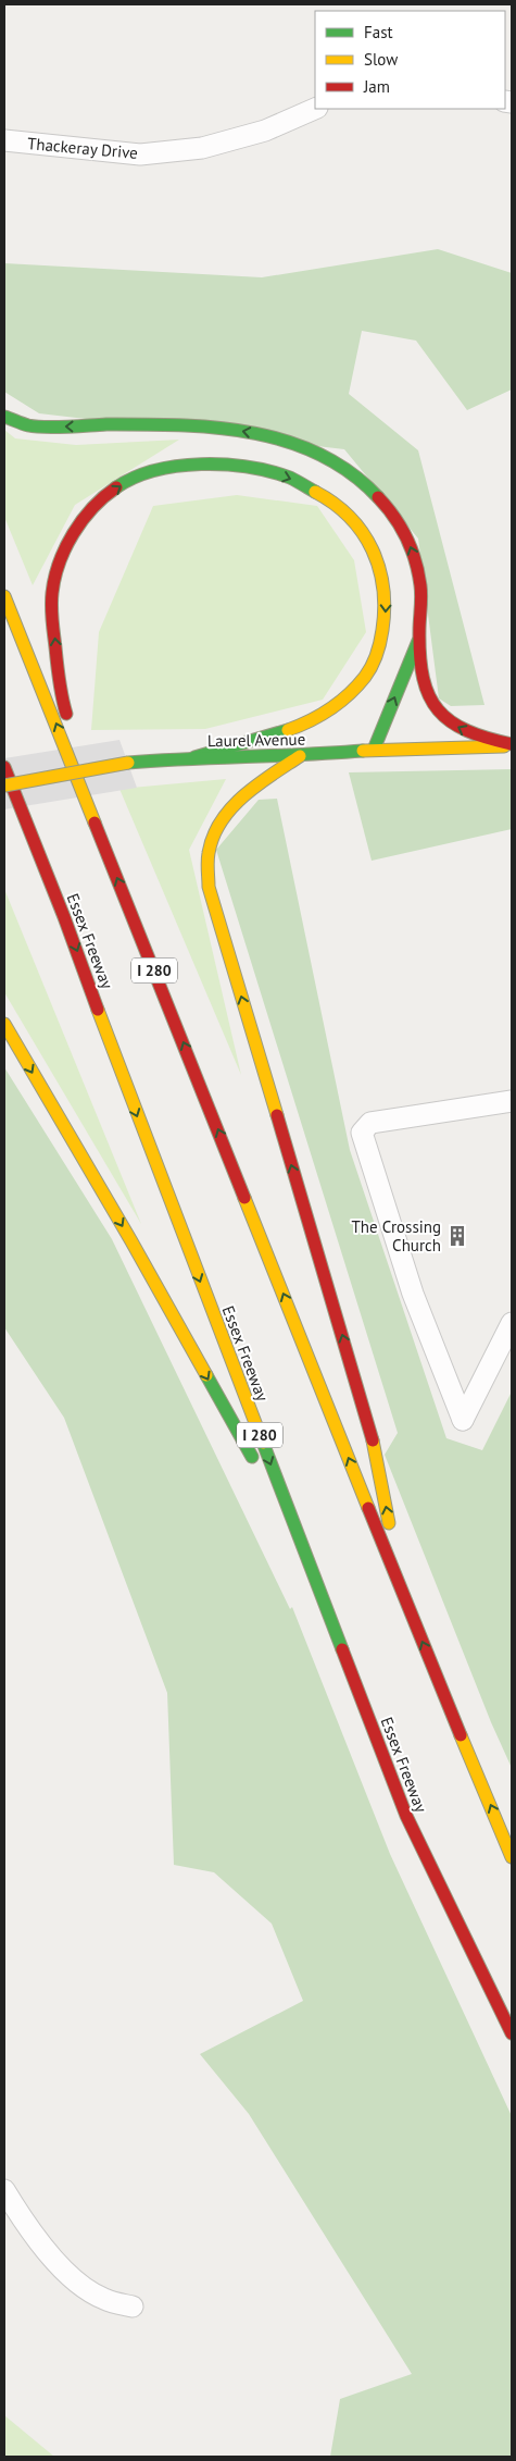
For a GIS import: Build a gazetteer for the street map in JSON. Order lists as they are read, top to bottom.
{
  "streets": {
    "main road": ["Laurel Avenue", "Essex Freeway", "I 280"],
    "street": ["Thackeray Drive"]
  },
  "places": {
    "building": ["The Crossing Church"]
  },
  "legend": ["Fast", "Slow", "Jam"]
}
